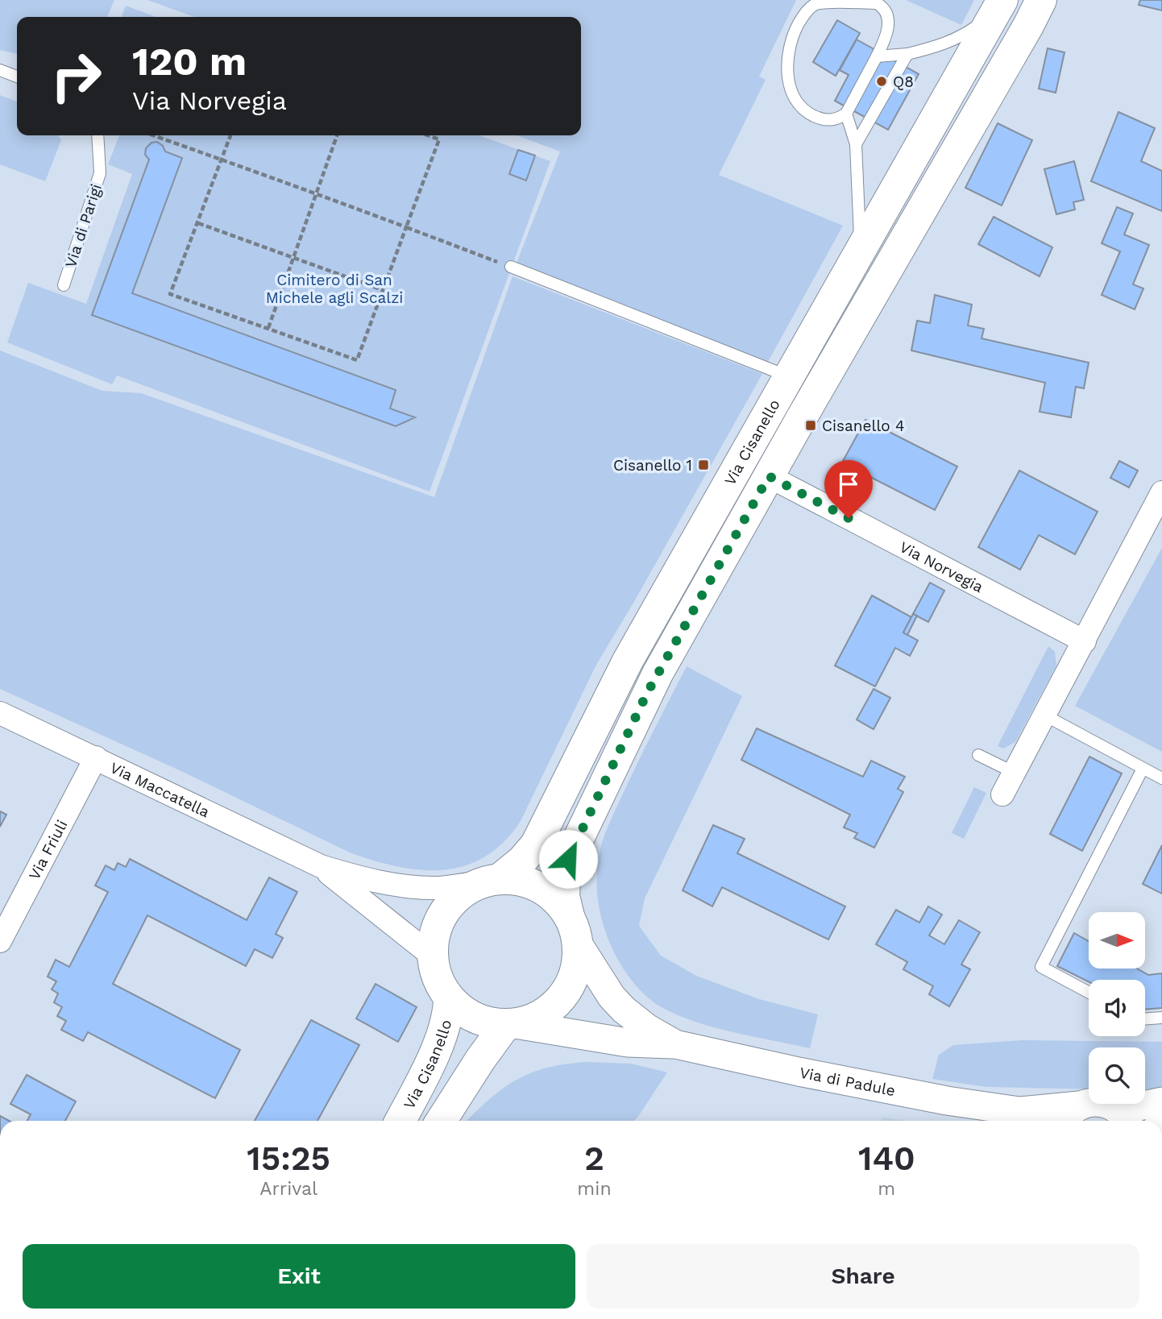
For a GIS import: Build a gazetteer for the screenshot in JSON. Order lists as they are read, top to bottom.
{
  "streets": {
    "main road": ["Via Cisanello"],
    "street": [
      "Via Norvegia",
      "Via Maccatella",
      "Via Friuli",
      "Via di Padule"
    ],
    "lane": ["Via di Parigi"]
  },
  "crossings": [
    ["Via Cisanello", "Via Norvegia"],
    ["Via Cisanello", "Via Maccatella"],
    ["Via Cisanello", "Via di Padule"],
    ["Via Maccatella", "Via Friuli"],
    ["Via Maccatella", "Via di Padule"]
  ],
  "parks": ["Cimitero di San Michele agli Scalzi"],
  "places": {
    "other": ["Q8"],
    "transit": ["Cisanello 4", "Cisanello 1"]
  },
  "north": "right",
  "page": {
    "turn": ["120 m", "Via Norvegia"],
    "eta": [
      "15:25",
      "Arrival",
      "2",
      "min",
      "140",
      "m"
    ],
    "buttons": ["Exit", "Share"]
  }
}
